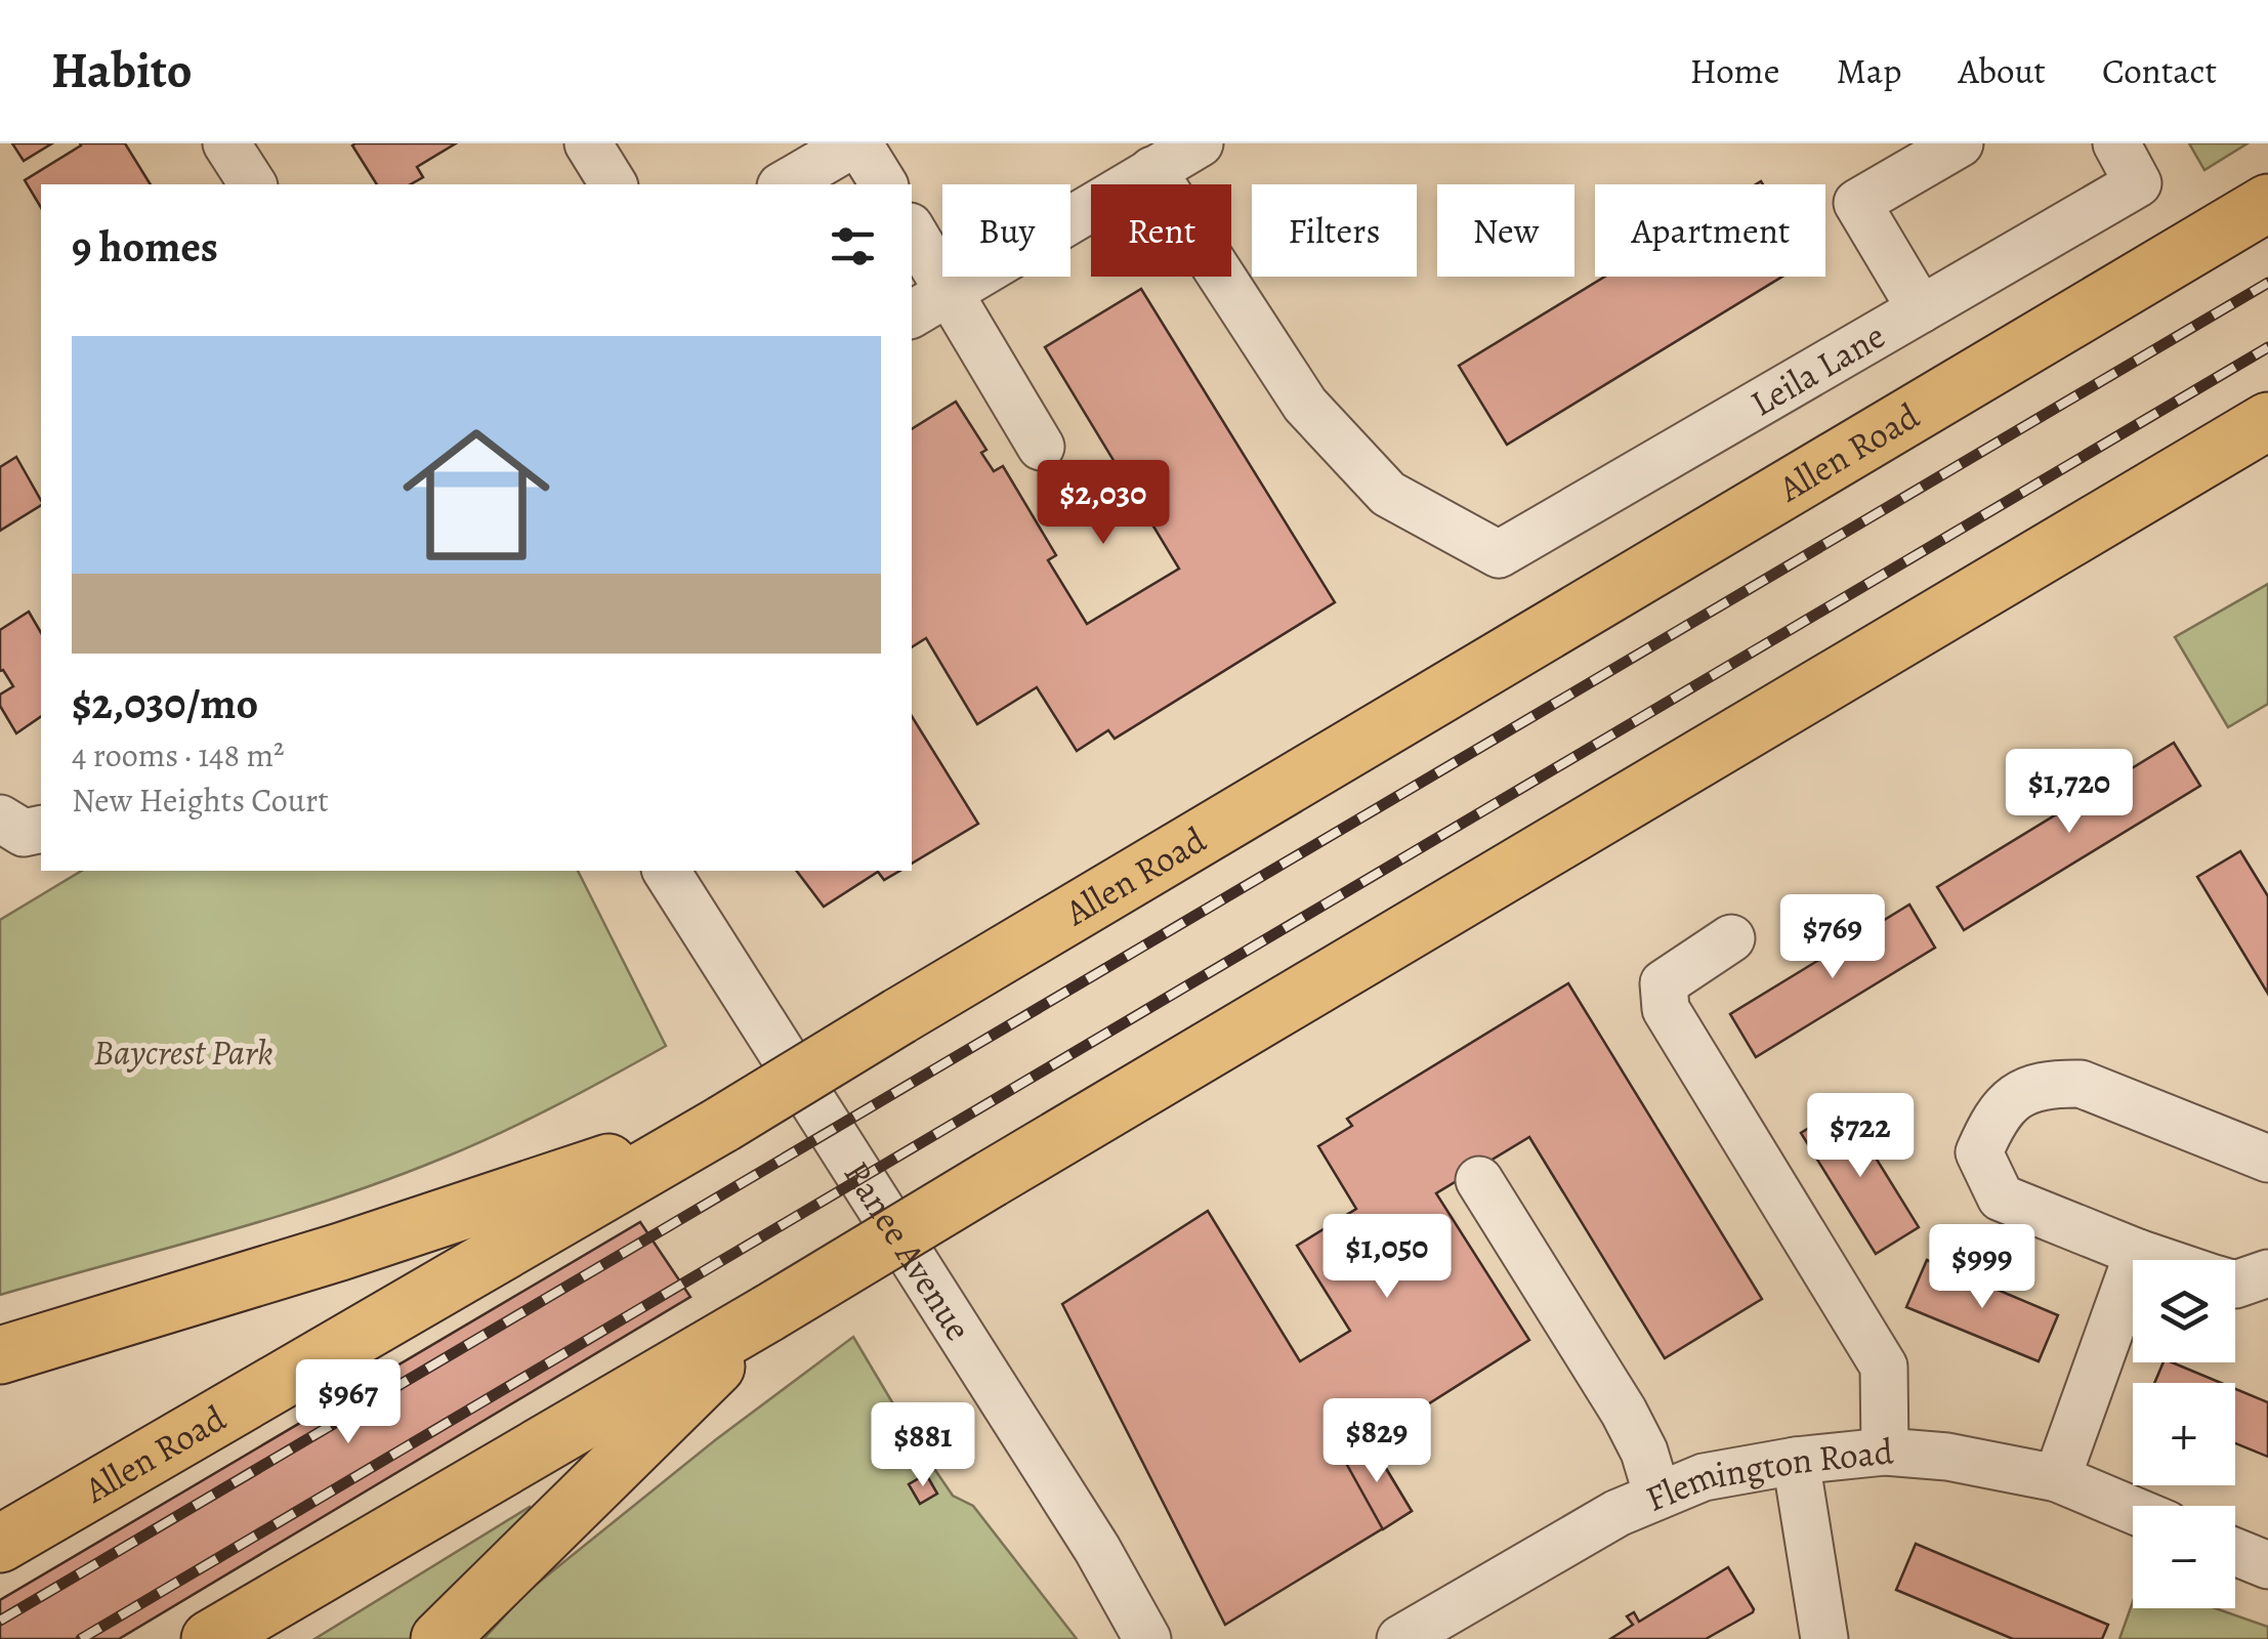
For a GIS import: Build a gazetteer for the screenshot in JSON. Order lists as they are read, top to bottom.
{
  "streets": {
    "highway": ["Allen Road"],
    "street": ["Leila Lane", "Ranee Avenue", "Flemington Road"]
  },
  "parks": ["Baycrest Park"],
  "page": {
    "header": "Habito",
    "nav": [
      "Home",
      "Map",
      "About",
      "Contact"
    ],
    "chip": [
      "Buy",
      "Rent",
      "Filters",
      "New",
      "Apartment"
    ],
    "heading": "9 homes",
    "list": [
      {
        "name": "$2,030/mo",
        "note": "4 rooms · 148 m² · New Heights Court"
      }
    ],
    "price": [
      "$2,030",
      "$1,720",
      "$769",
      "$722",
      "$1,050",
      "$999",
      "$967",
      "$829",
      "$881"
    ],
    "map_buttons": ["+", "−"]
  }
}
